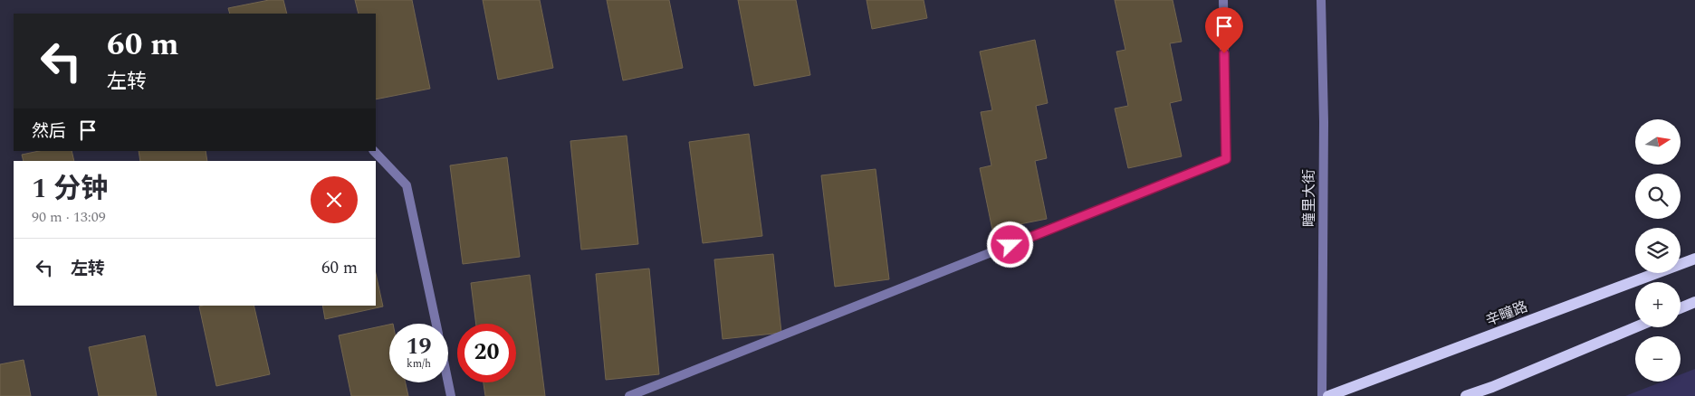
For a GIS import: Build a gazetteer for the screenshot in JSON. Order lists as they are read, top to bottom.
{
  "streets": {
    "main road": ["辛疃路"],
    "street": ["疃里大街"]
  },
  "north": "right",
  "page": {
    "turn": ["60 m", "左转"],
    "then": "然后",
    "map_buttons": ["+", "−"],
    "heading": ["1 分钟", "90 m · 13:09"],
    "list": [
      {
        "name": "左转",
        "value": "60 m"
      }
    ],
    "speed": "19 km/h",
    "limit": "20"
  }
}
